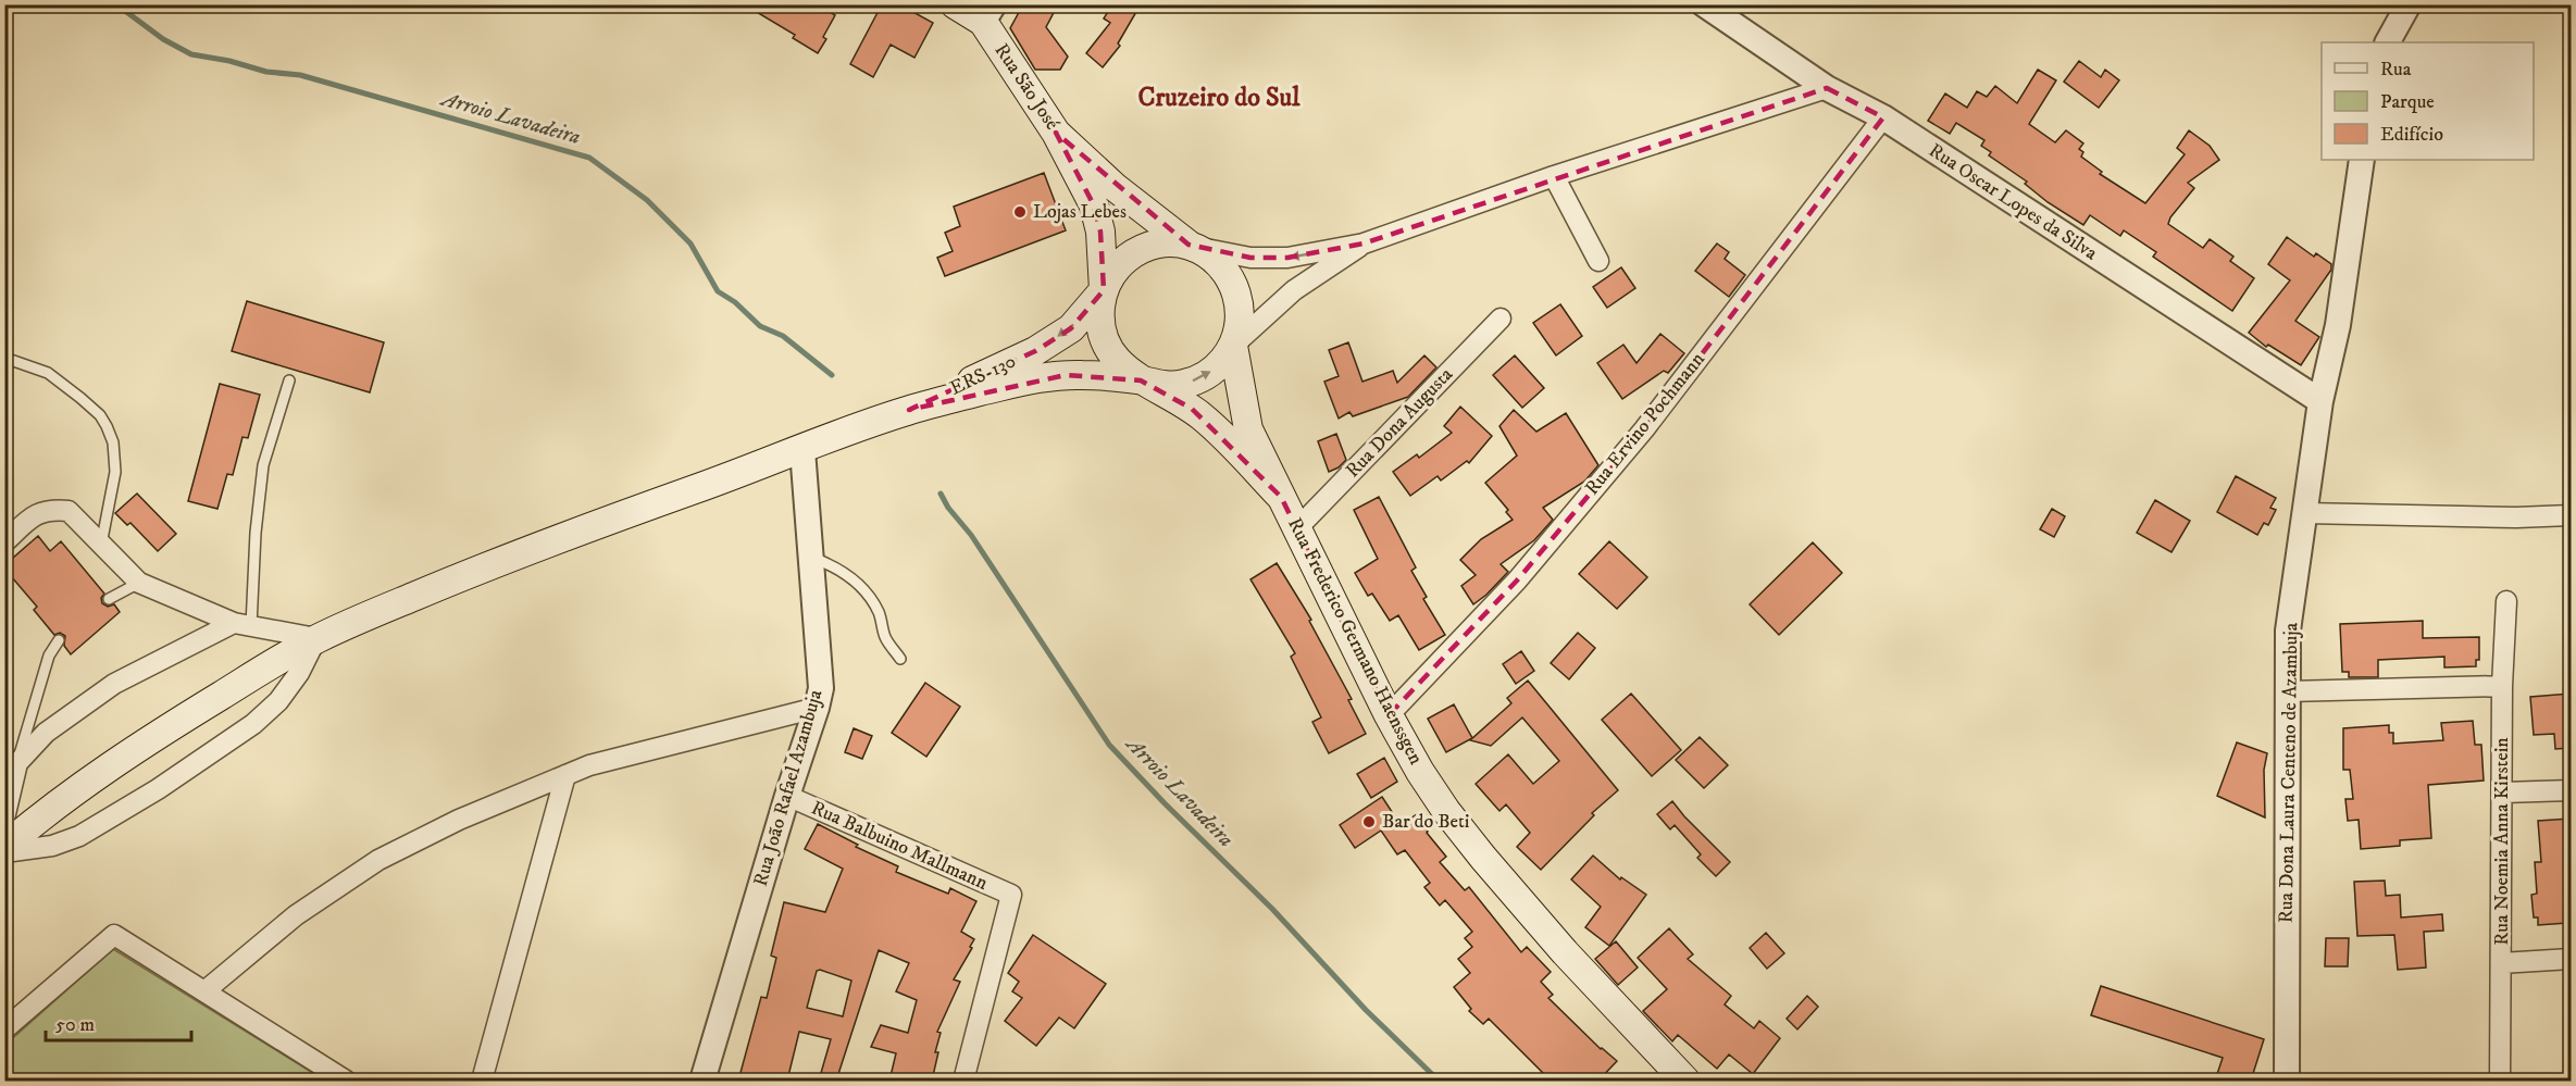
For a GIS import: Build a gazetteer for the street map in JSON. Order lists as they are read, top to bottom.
{
  "streets": {
    "main road": ["Rua São José", "ERS-130", "Rua Frederico Germano Haenssgen"],
    "street": [
      "Rua Oscar Lopes da Silva",
      "Rua Dona Augusta",
      "Rua Ervino Pochmann",
      "Rua Dona Laura Centeno de Azambuja",
      "Rua João Rafael Azambuja",
      "Rua Noemia Anna Kirstein",
      "Rua Balbuino Mallmann"
    ]
  },
  "crossings": [
    ["Rua São José", "ERS-130"],
    ["Rua Oscar Lopes da Silva", "Rua Ervino Pochmann"],
    ["Rua Oscar Lopes da Silva", "Rua Dona Laura Centeno de Azambuja"],
    ["Rua Dona Augusta", "Rua Frederico Germano Haenssgen"],
    ["Rua Ervino Pochmann", "Rua Frederico Germano Haenssgen"],
    ["Rua João Rafael Azambuja", "Rua Balbuino Mallmann"]
  ],
  "districts": ["Cruzeiro do Sul"],
  "water": ["Arroio Lavadeira"],
  "places": ["Lojas Lebes", "Bar do Beti"],
  "legend": ["Rua", "Parque", "Edifício"],
  "scale_bar": "50 m"
}
